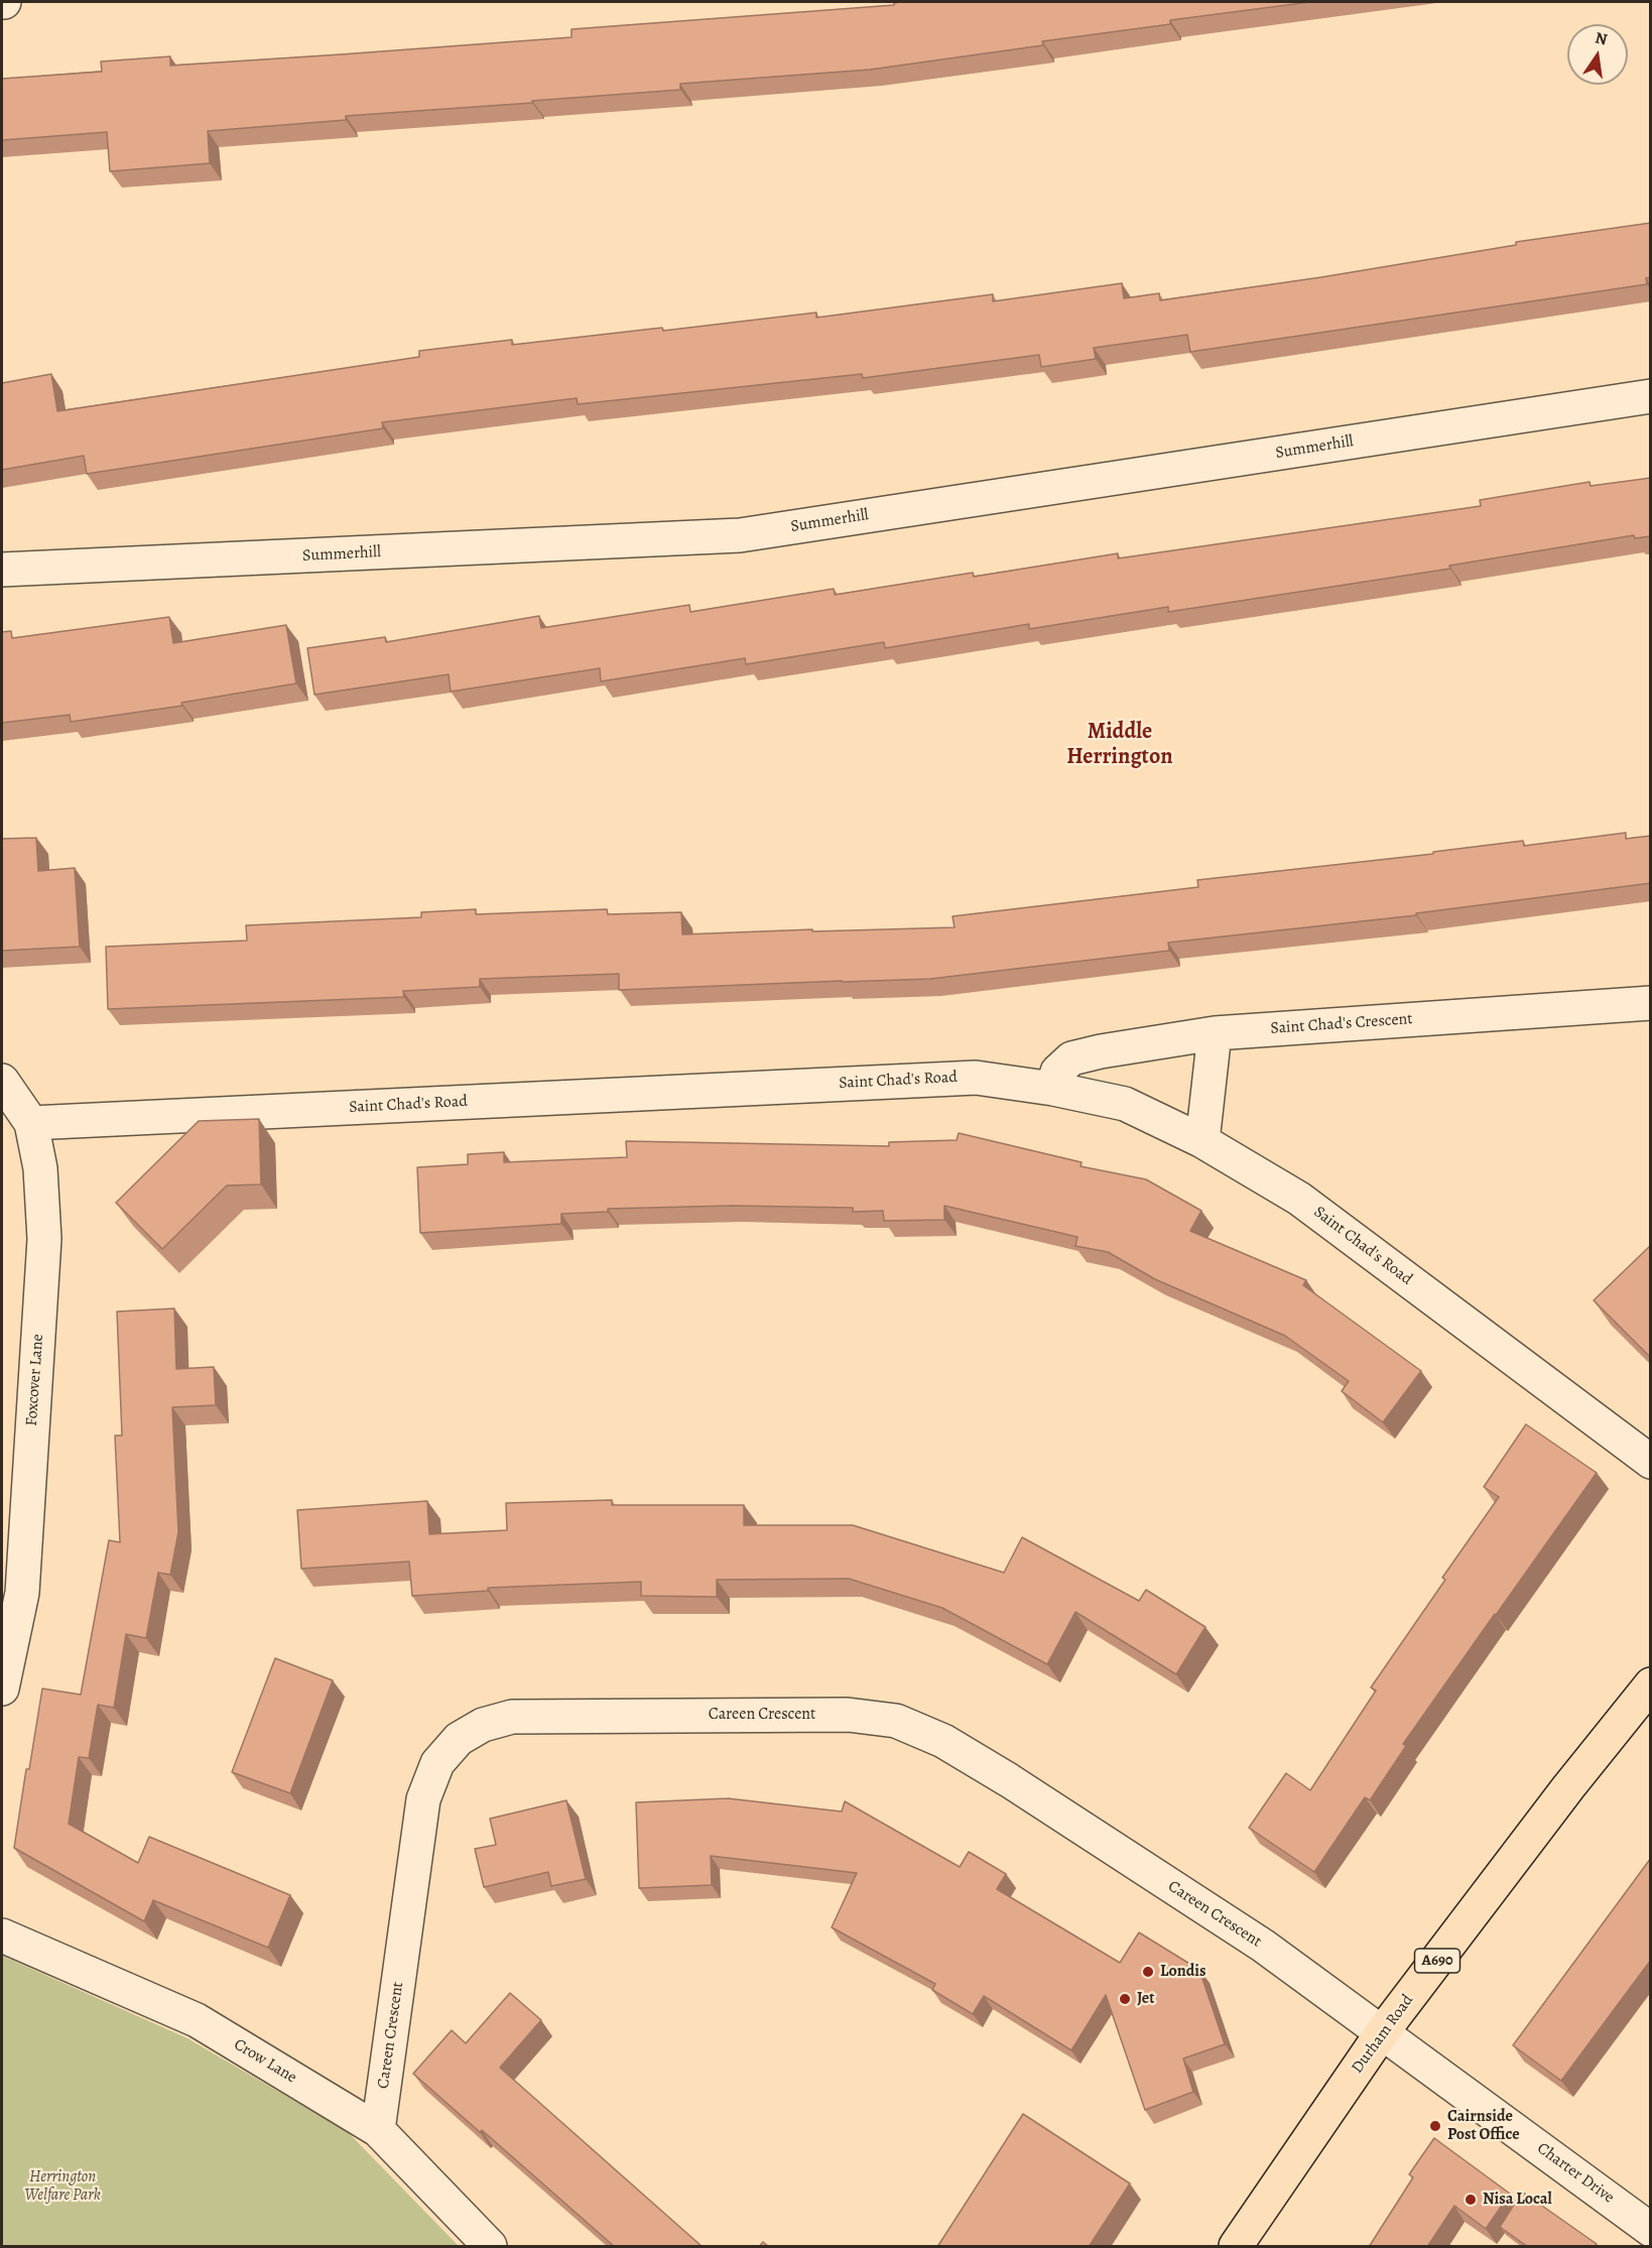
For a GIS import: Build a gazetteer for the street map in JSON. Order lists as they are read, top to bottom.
{
  "streets": {
    "highway": ["A690", "Durham Road"],
    "street": [
      "Summerhill",
      "Saint Chad's Crescent",
      "Saint Chad's Road",
      "Foxcover Lane",
      "Careen Crescent",
      "Crow Lane",
      "Charter Drive"
    ]
  },
  "crossings": [
    ["Saint Chad's Crescent", "Saint Chad's Road"],
    ["Saint Chad's Road", "Foxcover Lane"],
    ["Careen Crescent", "Durham Road"],
    ["Careen Crescent", "Crow Lane"],
    ["Careen Crescent", "Charter Drive"],
    ["Durham Road", "Charter Drive"]
  ],
  "districts": ["Middle Herrington"],
  "parks": ["Herrington Welfare Park"],
  "places": [
    "Londis",
    "Jet",
    "Cairnside Post Office",
    "Nisa Local"
  ],
  "north": "top"
}
